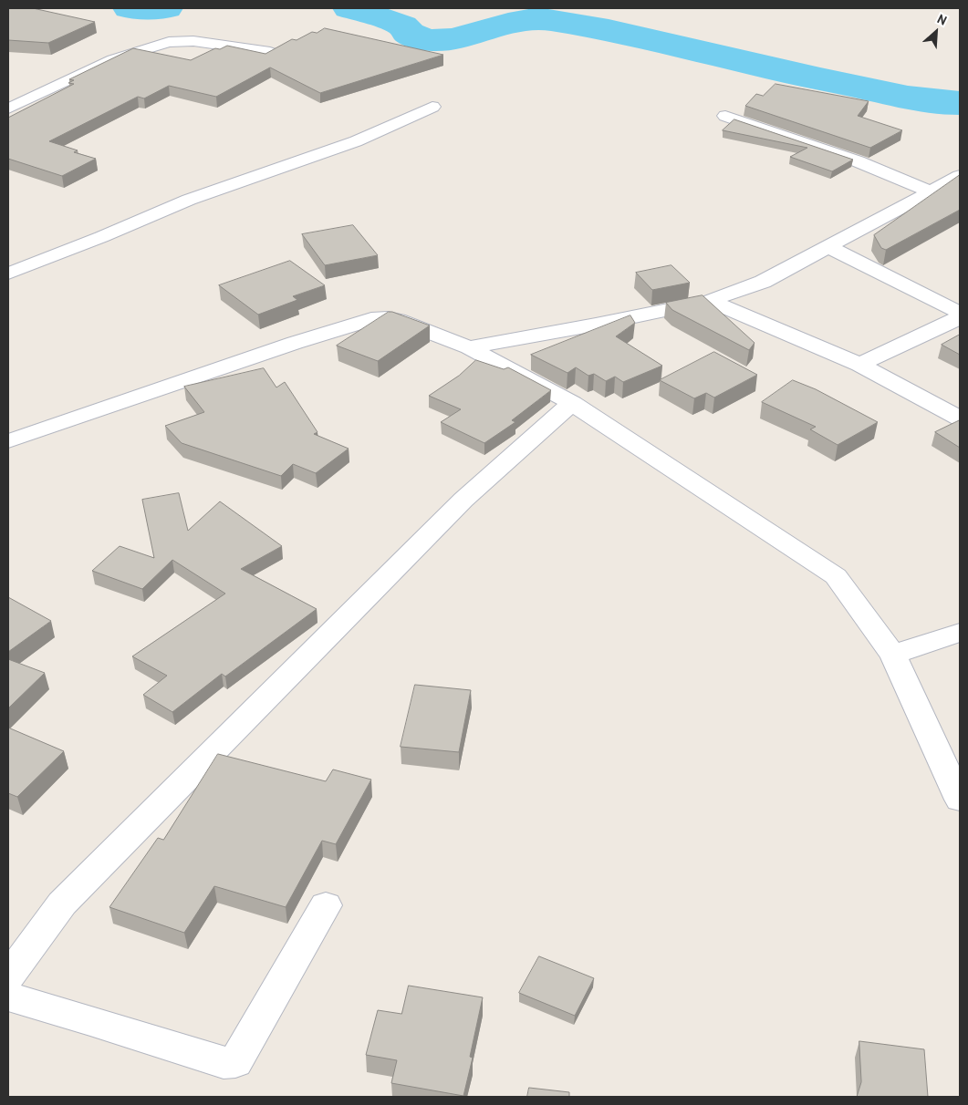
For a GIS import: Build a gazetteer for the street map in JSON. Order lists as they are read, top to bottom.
{
  "north": "top right"
}
